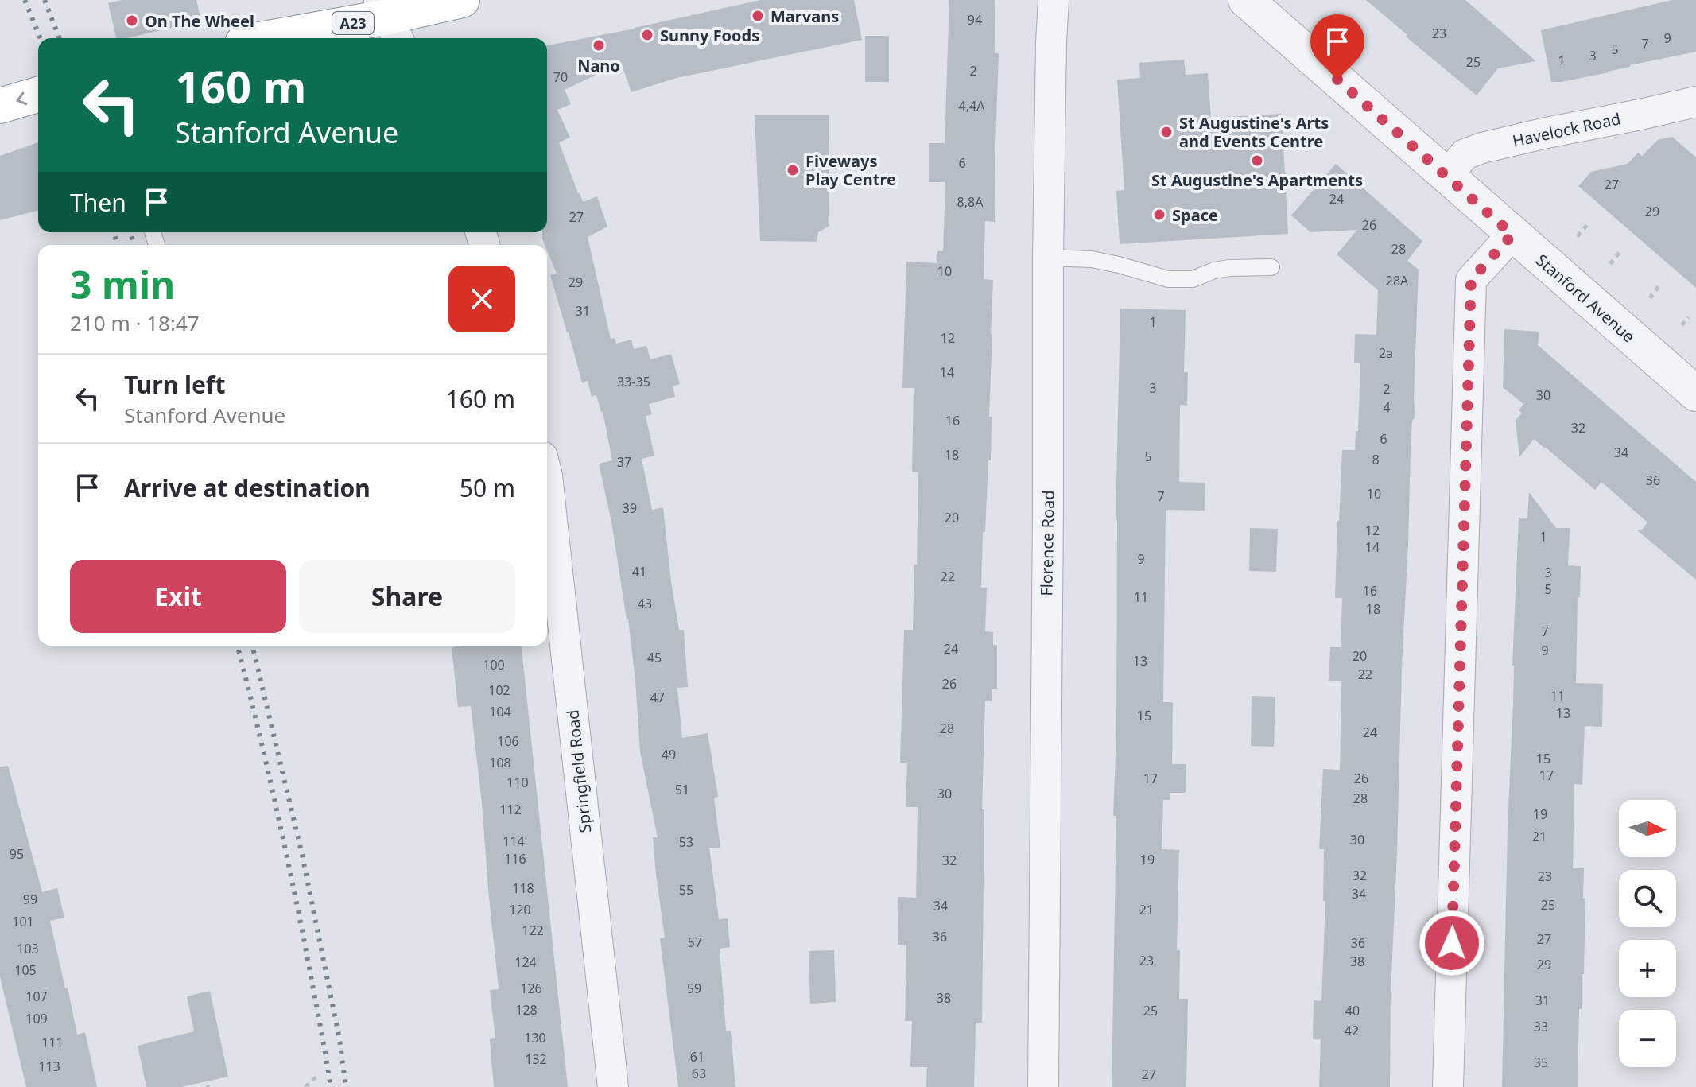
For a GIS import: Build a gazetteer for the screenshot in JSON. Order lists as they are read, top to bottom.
{
  "streets": {
    "highway": ["A23"],
    "street": [
      "Havelock Road",
      "Stanford Avenue",
      "Florence Road",
      "Springfield Road"
    ]
  },
  "crossings": [
    ["Havelock Road", "Stanford Avenue"]
  ],
  "places": [
    "Marvans",
    "On The Wheel",
    "Sunny Foods",
    "Nano",
    "St Augustine's Arts and Events Centre",
    "St Augustine's Apartments",
    "Fiveways Play Centre",
    "Space"
  ],
  "house_numbers": [
    "94",
    "23",
    "9",
    "7",
    "5",
    "3",
    "1",
    "25",
    "2",
    "70",
    "4,4A",
    "6",
    "27",
    "24",
    "8,8A",
    "29",
    "27",
    "26",
    "28",
    "10",
    "28A",
    "29",
    "31",
    "1",
    "12",
    "2a",
    "14",
    "33-35",
    "3",
    "2",
    "30",
    "4",
    "16",
    "32",
    "6",
    "34",
    "18",
    "5",
    "8",
    "37",
    "36",
    "10",
    "7",
    "39",
    "20",
    "12",
    "1",
    "14",
    "9",
    "41",
    "3",
    "22",
    "5",
    "16",
    "11",
    "43",
    "18",
    "7",
    "24",
    "9",
    "20",
    "45",
    "13",
    "100",
    "22",
    "26",
    "102",
    "11",
    "47",
    "104",
    "13",
    "15",
    "28",
    "24",
    "106",
    "49",
    "15",
    "108",
    "17",
    "17",
    "26",
    "110",
    "51",
    "30",
    "28",
    "112",
    "19",
    "21",
    "30",
    "114",
    "53",
    "95",
    "116",
    "19",
    "32",
    "32",
    "23",
    "118",
    "55",
    "34",
    "99",
    "25",
    "34",
    "120",
    "21",
    "101",
    "122",
    "36",
    "27",
    "57",
    "36",
    "103",
    "23",
    "38",
    "124",
    "29",
    "105",
    "126",
    "59",
    "107",
    "38",
    "31",
    "128",
    "25",
    "40",
    "109",
    "33",
    "42",
    "130",
    "111",
    "61",
    "132",
    "35",
    "113",
    "63",
    "27"
  ],
  "north": "right",
  "page": {
    "turn": ["160 m", "Stanford Avenue"],
    "then": "Then",
    "heading": ["3 min", "210 m · 18:47"],
    "list": [
      {
        "name": "Turn left",
        "note": "Stanford Avenue",
        "value": "160 m"
      },
      {
        "name": "Arrive at destination",
        "value": "50 m"
      }
    ],
    "buttons": ["Exit", "Share"],
    "map_buttons": ["+", "−"]
  }
}
